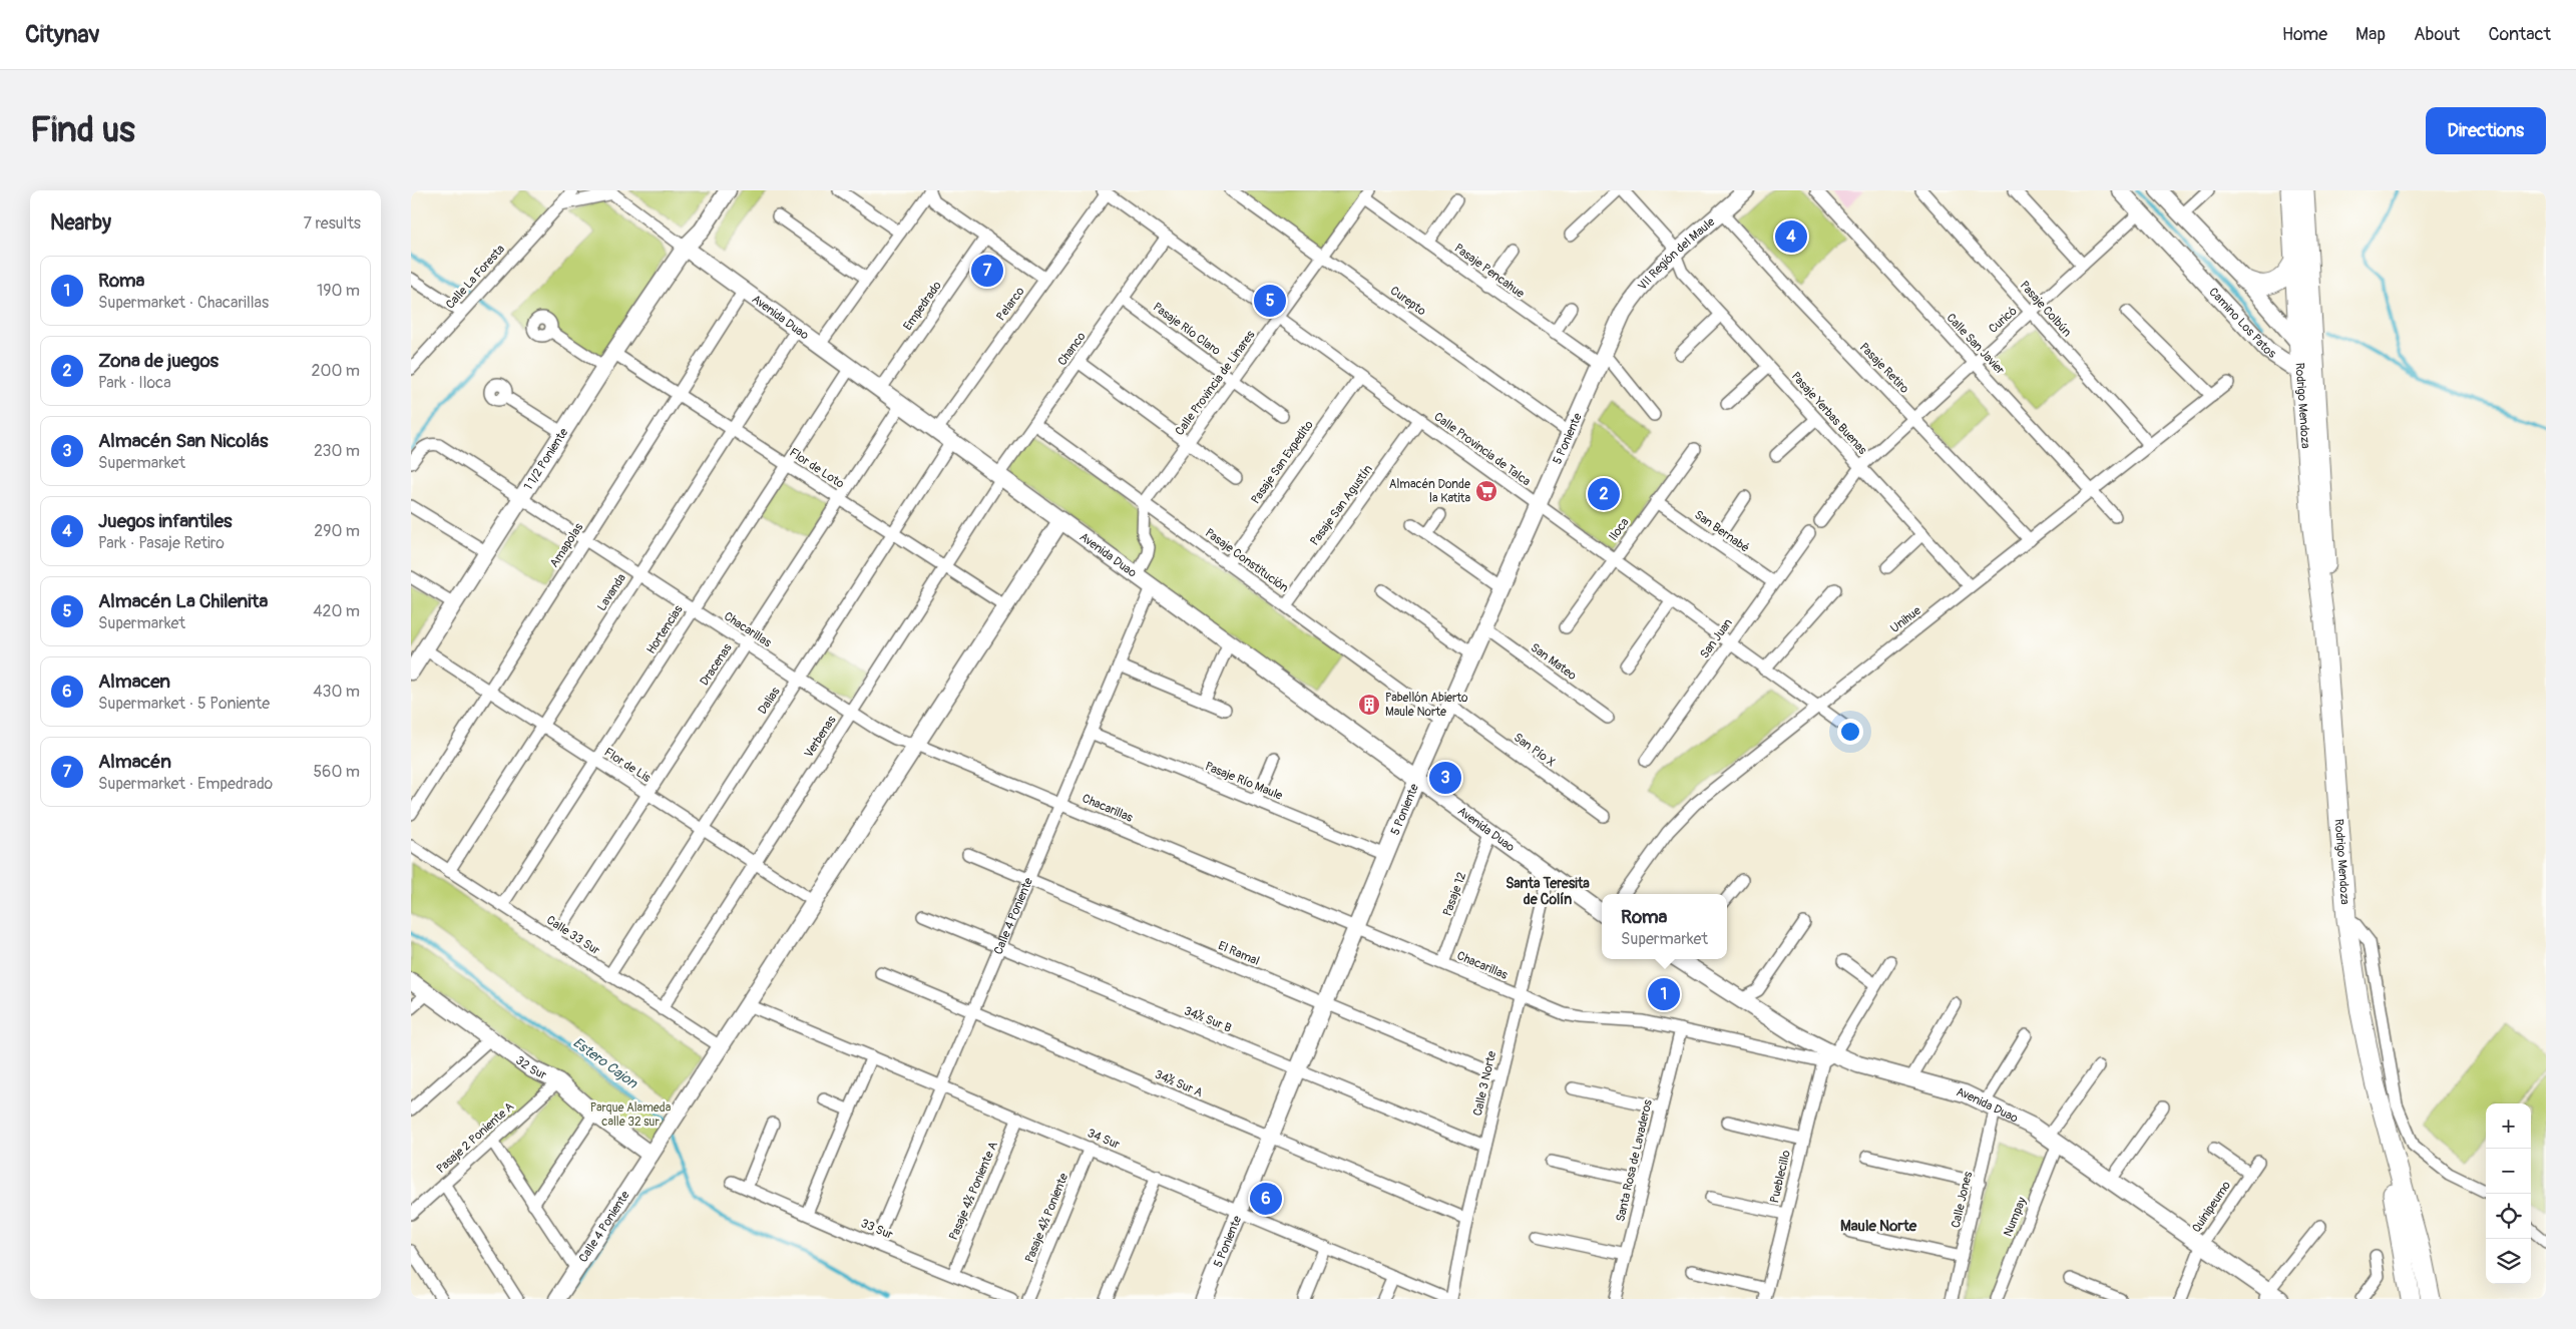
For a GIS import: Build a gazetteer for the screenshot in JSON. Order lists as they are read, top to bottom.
{
  "streets": {
    "main road": ["Rodrigo Mendoza"],
    "street": [
      "VII Región del Maule",
      "Pasaje Pencahue",
      "Calle La Foresta",
      "Curepto",
      "Pelarco",
      "Empedrado",
      "Pasaje Colbún",
      "Avenida Duao",
      "Curicó",
      "Camino Los Patos",
      "Pasaje Río Claro",
      "Calle San Javier",
      "Chanco",
      "Pasaje Retiro",
      "Calle Provincia de Linares",
      "Pasaje Yerbas Buenas",
      "5 Poniente",
      "Calle Provincia de Talca",
      "1 1/2 Poniente",
      "Pasaje San Expedito",
      "Flor de Loto",
      "Pasaje San Agustín",
      "Iloca",
      "San Bernabé",
      "Amapolas",
      "Pasaje Constitución",
      "Lavanda",
      "Unihue",
      "Hortencias",
      "Chacarillas",
      "San Juan",
      "San Mateo",
      "Dracenas",
      "Dalias",
      "Verbenas",
      "San Pío X",
      "Flor de Lis",
      "Pasaje Río Maule",
      "Pasaje 12",
      "Calle 4 Poniente",
      "Calle 33 Sur",
      "El Ramal",
      "34½ Sur B",
      "32 Sur",
      "34½ Sur A",
      "Calle 3 Norte",
      "Pasaje 2 Poniente A",
      "34 Sur",
      "Santa Rosa de Lavaderos",
      "Pueblecillo",
      "Pasaje 4½ Poniente A",
      "Calle Jones",
      "Quinipeumo",
      "Numpay",
      "Pasaje 4½ Poniente",
      "33 Sur"
    ]
  },
  "crossings": [
    ["VII Región del Maule", "Pasaje Retiro"],
    ["VII Región del Maule", "Pasaje Yerbas Buenas"],
    ["VII Región del Maule", "5 Poniente"],
    ["Pasaje Pencahue", "Calle Provincia de Linares"],
    ["Pasaje Pencahue", "5 Poniente"],
    ["Curepto", "Calle Provincia de Linares"],
    ["Curepto", "5 Poniente"],
    ["Pelarco", "Avenida Duao"],
    ["Pelarco", "Calle Provincia de Talca"],
    ["Empedrado", "Avenida Duao"],
    ["Pasaje Colbún", "Curicó"],
    ["Pasaje Colbún", "Unihue"],
    ["Avenida Duao", "Chanco"],
    ["Avenida Duao", "5 Poniente"],
    ["Avenida Duao", "1 1/2 Poniente"],
    ["Avenida Duao", "Amapolas"],
    ["Avenida Duao", "Lavanda"],
    ["Avenida Duao", "Hortencias"],
    ["Avenida Duao", "Chacarillas"],
    ["Avenida Duao", "Dracenas"],
    ["Avenida Duao", "Dalias"],
    ["Avenida Duao", "Verbenas"],
    ["Avenida Duao", "Pasaje 12"],
    ["Avenida Duao", "Calle 4 Poniente"],
    ["Avenida Duao", "Calle 3 Norte"],
    ["Avenida Duao", "Pueblecillo"],
    ["Avenida Duao", "Calle Jones"],
    ["Avenida Duao", "Quinipeumo"],
    ["Avenida Duao", "Numpay"],
    ["Curicó", "Camino Los Patos"],
    ["Curicó", "Calle San Javier"],
    ["Curicó", "Pasaje Retiro"],
    ["Curicó", "Pasaje Yerbas Buenas"],
    ["Camino Los Patos", "Rodrigo Mendoza"],
    ["Pasaje Río Claro", "Chanco"],
    ["Pasaje Río Claro", "Calle Provincia de Linares"],
    ["Calle San Javier", "Unihue"],
    ["Chanco", "Calle Provincia de Talca"],
    ["Chanco", "Pasaje Constitución"],
    ["Chanco", "Verbenas"],
    ["Pasaje Retiro", "Unihue"],
    ["Calle Provincia de Linares", "Calle Provincia de Talca"],
    ["Calle Provincia de Linares", "Pasaje Constitución"],
    ["Pasaje Yerbas Buenas", "Unihue"],
    ["5 Poniente", "Calle Provincia de Talca"],
    ["5 Poniente", "Pasaje Constitución"],
    ["5 Poniente", "Chacarillas"],
    ["5 Poniente", "San Mateo"],
    ["5 Poniente", "San Pío X"],
    ["5 Poniente", "Pasaje Río Maule"],
    ["5 Poniente", "El Ramal"],
    ["5 Poniente", "34½ Sur B"],
    ["5 Poniente", "34½ Sur A"],
    ["5 Poniente", "34 Sur"],
    ["Calle Provincia de Talca", "Pasaje San Expedito"],
    ["Calle Provincia de Talca", "Pasaje San Agustín"],
    ["Calle Provincia de Talca", "Iloca"],
    ["Calle Provincia de Talca", "Unihue"],
    ["Calle Provincia de Talca", "San Juan"],
    ["1 1/2 Poniente", "Flor de Loto"],
    ["1 1/2 Poniente", "Chacarillas"],
    ["1 1/2 Poniente", "Flor de Lis"],
    ["Pasaje San Expedito", "Pasaje Constitución"],
    ["Flor de Loto", "Amapolas"],
    ["Flor de Loto", "Lavanda"],
    ["Flor de Loto", "Hortencias"],
    ["Flor de Loto", "Dracenas"],
    ["Flor de Loto", "Dalias"],
    ["Flor de Loto", "Verbenas"],
    ["Pasaje San Agustín", "Pasaje Constitución"],
    ["Iloca", "San Bernabé"],
    ["San Bernabé", "San Juan"],
    ["Amapolas", "Chacarillas"],
    ["Amapolas", "Flor de Lis"],
    ["Lavanda", "Chacarillas"],
    ["Lavanda", "Flor de Lis"],
    ["Lavanda", "Calle 33 Sur"],
    ["Hortencias", "Chacarillas"],
    ["Hortencias", "Flor de Lis"],
    ["Hortencias", "Calle 33 Sur"],
    ["Chacarillas", "Dracenas"],
    ["Chacarillas", "Dalias"],
    ["Chacarillas", "Verbenas"],
    ["Chacarillas", "Pasaje 12"],
    ["Chacarillas", "Calle 4 Poniente"],
    ["Chacarillas", "Calle 3 Norte"],
    ["Chacarillas", "Santa Rosa de Lavaderos"],
    ["Chacarillas", "Pueblecillo"],
    ["Dracenas", "Flor de Lis"],
    ["Dracenas", "Calle 33 Sur"],
    ["Dalias", "Flor de Lis"],
    ["Dalias", "Calle 33 Sur"],
    ["Verbenas", "Flor de Lis"],
    ["Verbenas", "Calle 33 Sur"],
    ["Pasaje Río Maule", "Calle 4 Poniente"],
    ["Calle 4 Poniente", "Calle 33 Sur"],
    ["Calle 4 Poniente", "El Ramal"],
    ["Calle 4 Poniente", "34½ Sur B"],
    ["Calle 4 Poniente", "32 Sur"],
    ["Calle 4 Poniente", "34½ Sur A"],
    ["Calle 4 Poniente", "34 Sur"],
    ["Calle 4 Poniente", "33 Sur"],
    ["El Ramal", "Calle 3 Norte"],
    ["34½ Sur B", "Calle 3 Norte"],
    ["32 Sur", "Pasaje 2 Poniente A"],
    ["34½ Sur A", "Calle 3 Norte"],
    ["Calle 3 Norte", "34 Sur"],
    ["34 Sur", "Pasaje 4½ Poniente A"],
    ["34 Sur", "Pasaje 4½ Poniente"],
    ["Pasaje 4½ Poniente A", "33 Sur"]
  ],
  "districts": ["Santa Teresita de Colín", "Maule Norte"],
  "water": ["Estero Cajon"],
  "parks": ["Parque Alameda calle 32 sur"],
  "places": {
    "supermarket": ["Almacén Donde la Katita"],
    "building": ["Pabellón Abierto Maule Norte"]
  },
  "page": {
    "header": "Citynav",
    "nav": [
      "Home",
      "Map",
      "About",
      "Contact"
    ],
    "buttons": "Directions",
    "title": "Find us",
    "heading": ["Nearby", "7 results"],
    "pins": [
      "4",
      "7",
      "5",
      "2",
      "3",
      "1",
      "6"
    ],
    "list": [
      {
        "mark": "1",
        "name": "Roma",
        "note": "Supermarket · Chacarillas",
        "value": "190 m"
      },
      {
        "mark": "2",
        "name": "Zona de juegos",
        "note": "Park · Iloca",
        "value": "200 m"
      },
      {
        "mark": "3",
        "name": "Almacén San Nicolás",
        "note": "Supermarket",
        "value": "230 m"
      },
      {
        "mark": "4",
        "name": "Juegos infantiles",
        "note": "Park · Pasaje Retiro",
        "value": "290 m"
      },
      {
        "mark": "5",
        "name": "Almacén La Chilenita",
        "note": "Supermarket",
        "value": "420 m"
      },
      {
        "mark": "6",
        "name": "Almacen",
        "note": "Supermarket · 5 Poniente",
        "value": "430 m"
      },
      {
        "mark": "7",
        "name": "Almacén",
        "note": "Supermarket · Empedrado",
        "value": "560 m"
      }
    ],
    "popup": ["Roma", "Supermarket"],
    "map_buttons": ["+", "−"]
  }
}
